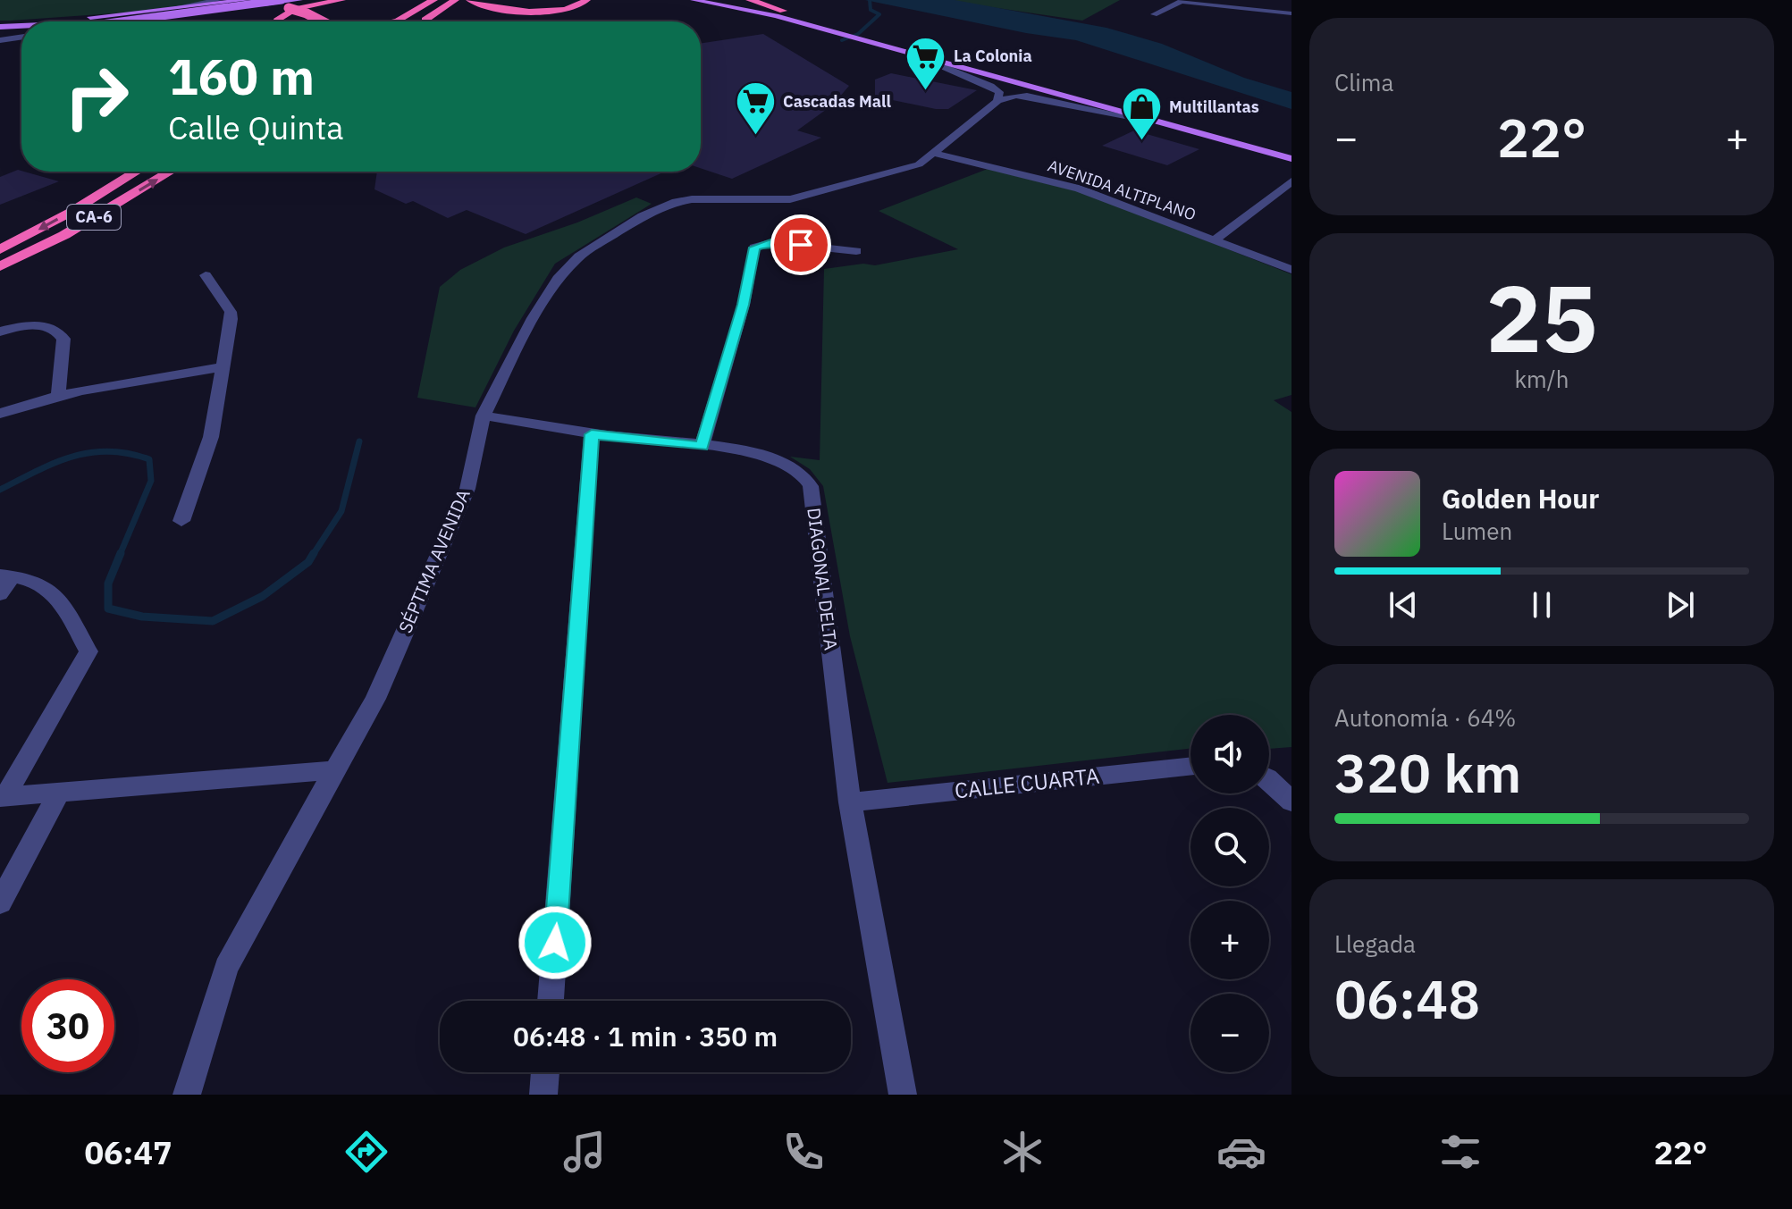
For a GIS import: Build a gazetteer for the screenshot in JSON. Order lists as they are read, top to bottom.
{
  "streets": {
    "highway": ["CA-6"],
    "street": [
      "AVENIDA ALTIPLANO",
      "SÉPTIMA AVENIDA",
      "DIAGONAL DELTA",
      "CALLE CUARTA"
    ]
  },
  "crossings": [
    ["AVENIDA ALTIPLANO", "SÉPTIMA AVENIDA"],
    ["SÉPTIMA AVENIDA", "DIAGONAL DELTA"],
    ["DIAGONAL DELTA", "CALLE CUARTA"]
  ],
  "places": {
    "supermarket": ["La Colonia", "Cascadas Mall"],
    "shop": ["Multillantas"]
  },
  "page": {
    "tile": [
      "Clima",
      ["25", "km/h"],
      ["Autonomía · 64%", "320 km"],
      ["Llegada", "06:48"]
    ],
    "turn": ["160 m", "Calle Quinta"],
    "heat": ["−", "22°", "+"],
    "song": ["Golden Hour", "Lumen"],
    "map_buttons": ["+", "−"],
    "limit": "30",
    "trip": "06:48 · 1 min · 350 m",
    "tabs": ["06:47", "22°"]
  }
}
